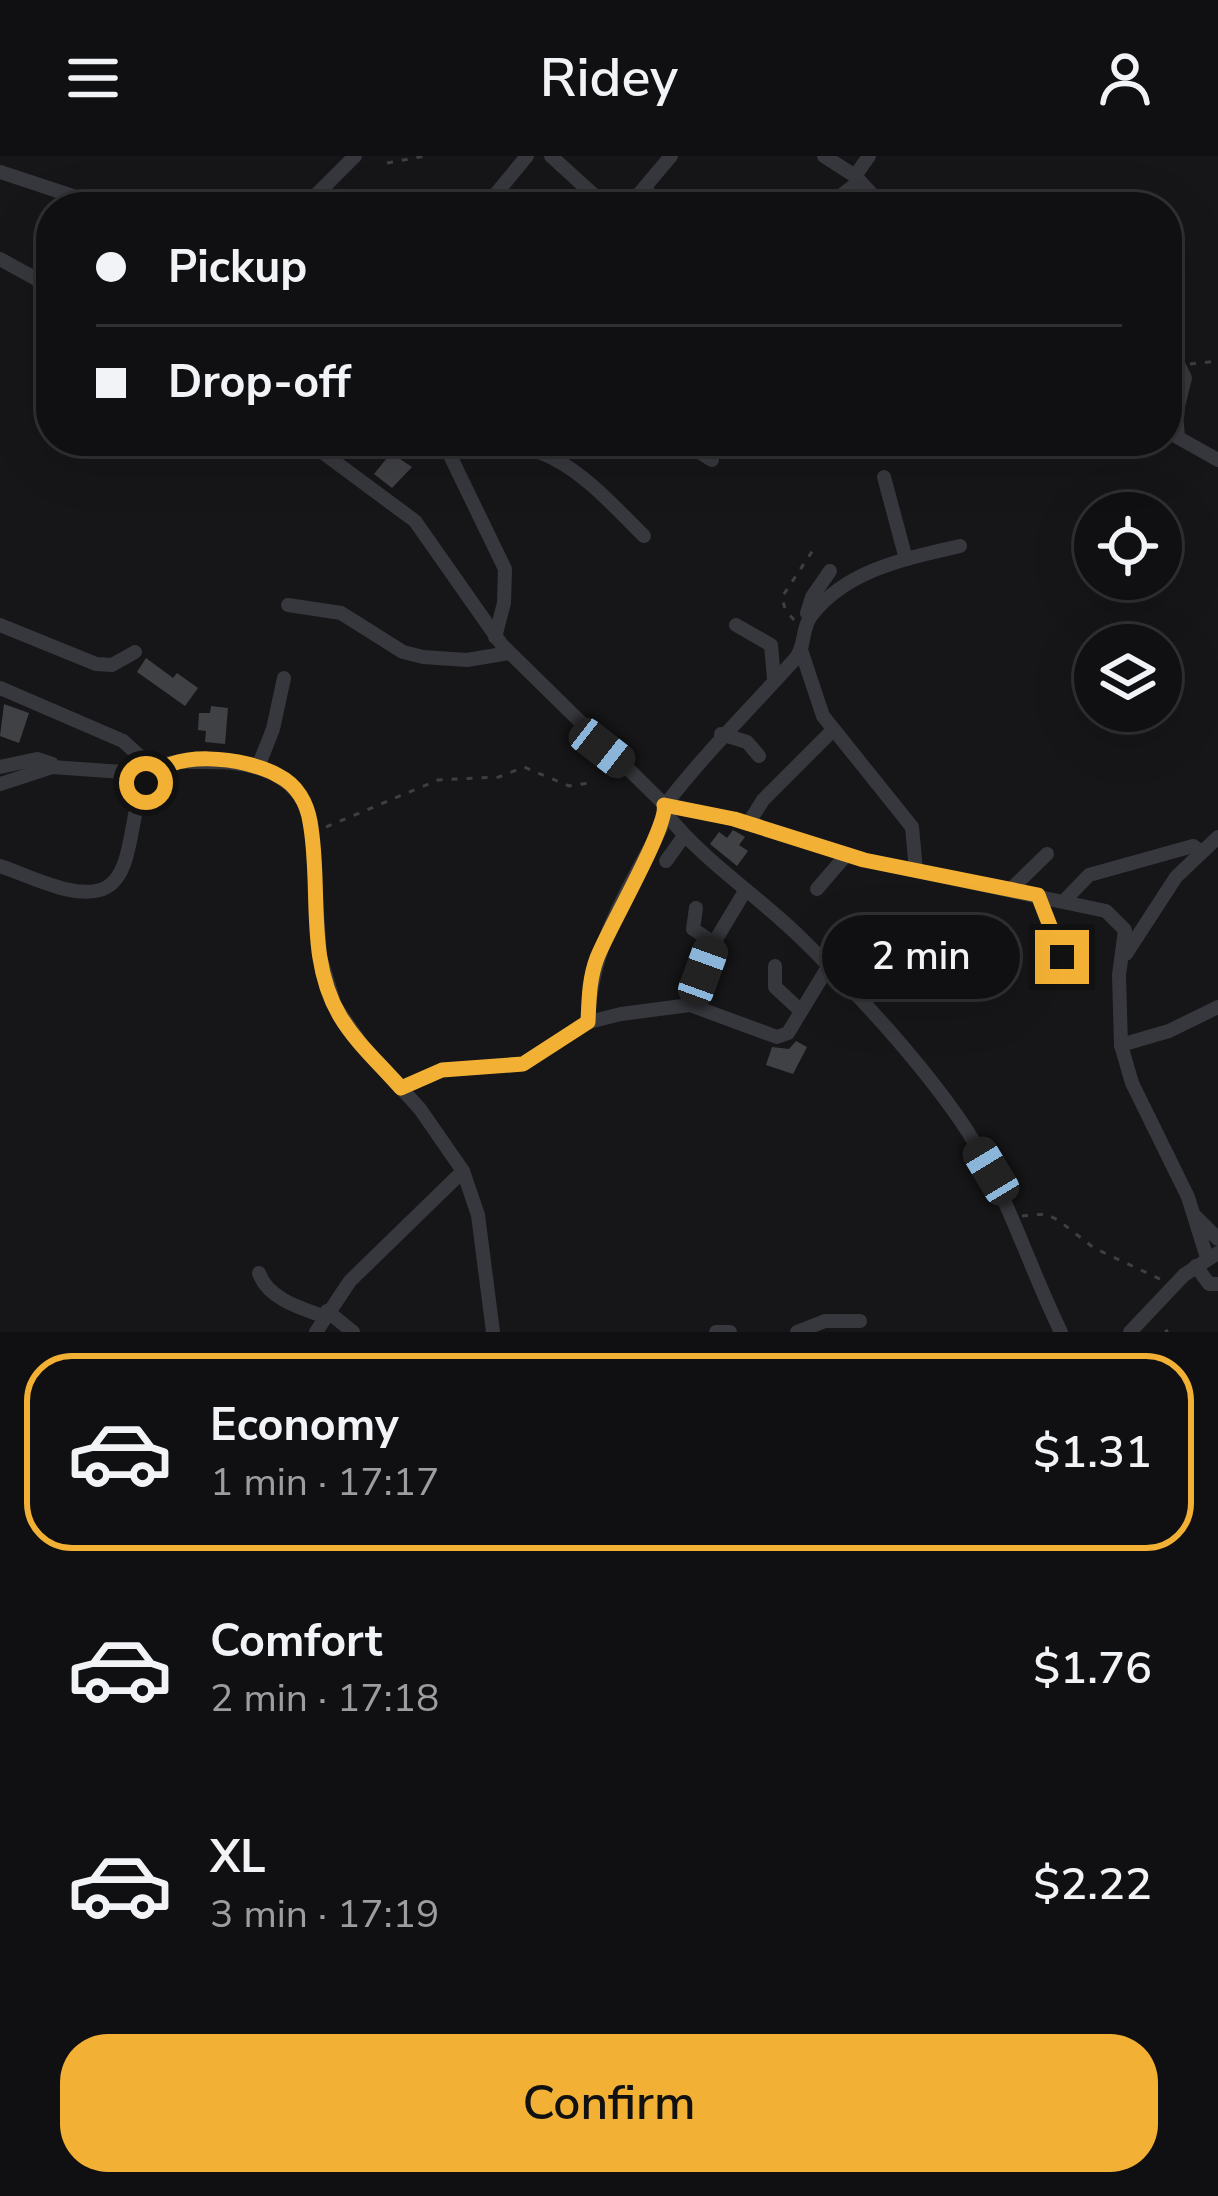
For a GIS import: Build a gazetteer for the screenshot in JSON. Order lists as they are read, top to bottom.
{
  "page": {
    "header": "Ridey",
    "banner": ["Pickup", "Drop-off"],
    "bubble": "2 min",
    "list": [
      {
        "name": "Economy",
        "note": "1 min · 17:17",
        "value": "$1.31"
      },
      {
        "name": "Comfort",
        "note": "2 min · 17:18",
        "value": "$1.76"
      },
      {
        "name": "XL",
        "note": "3 min · 17:19",
        "value": "$2.22"
      }
    ],
    "buttons": "Confirm"
  }
}
